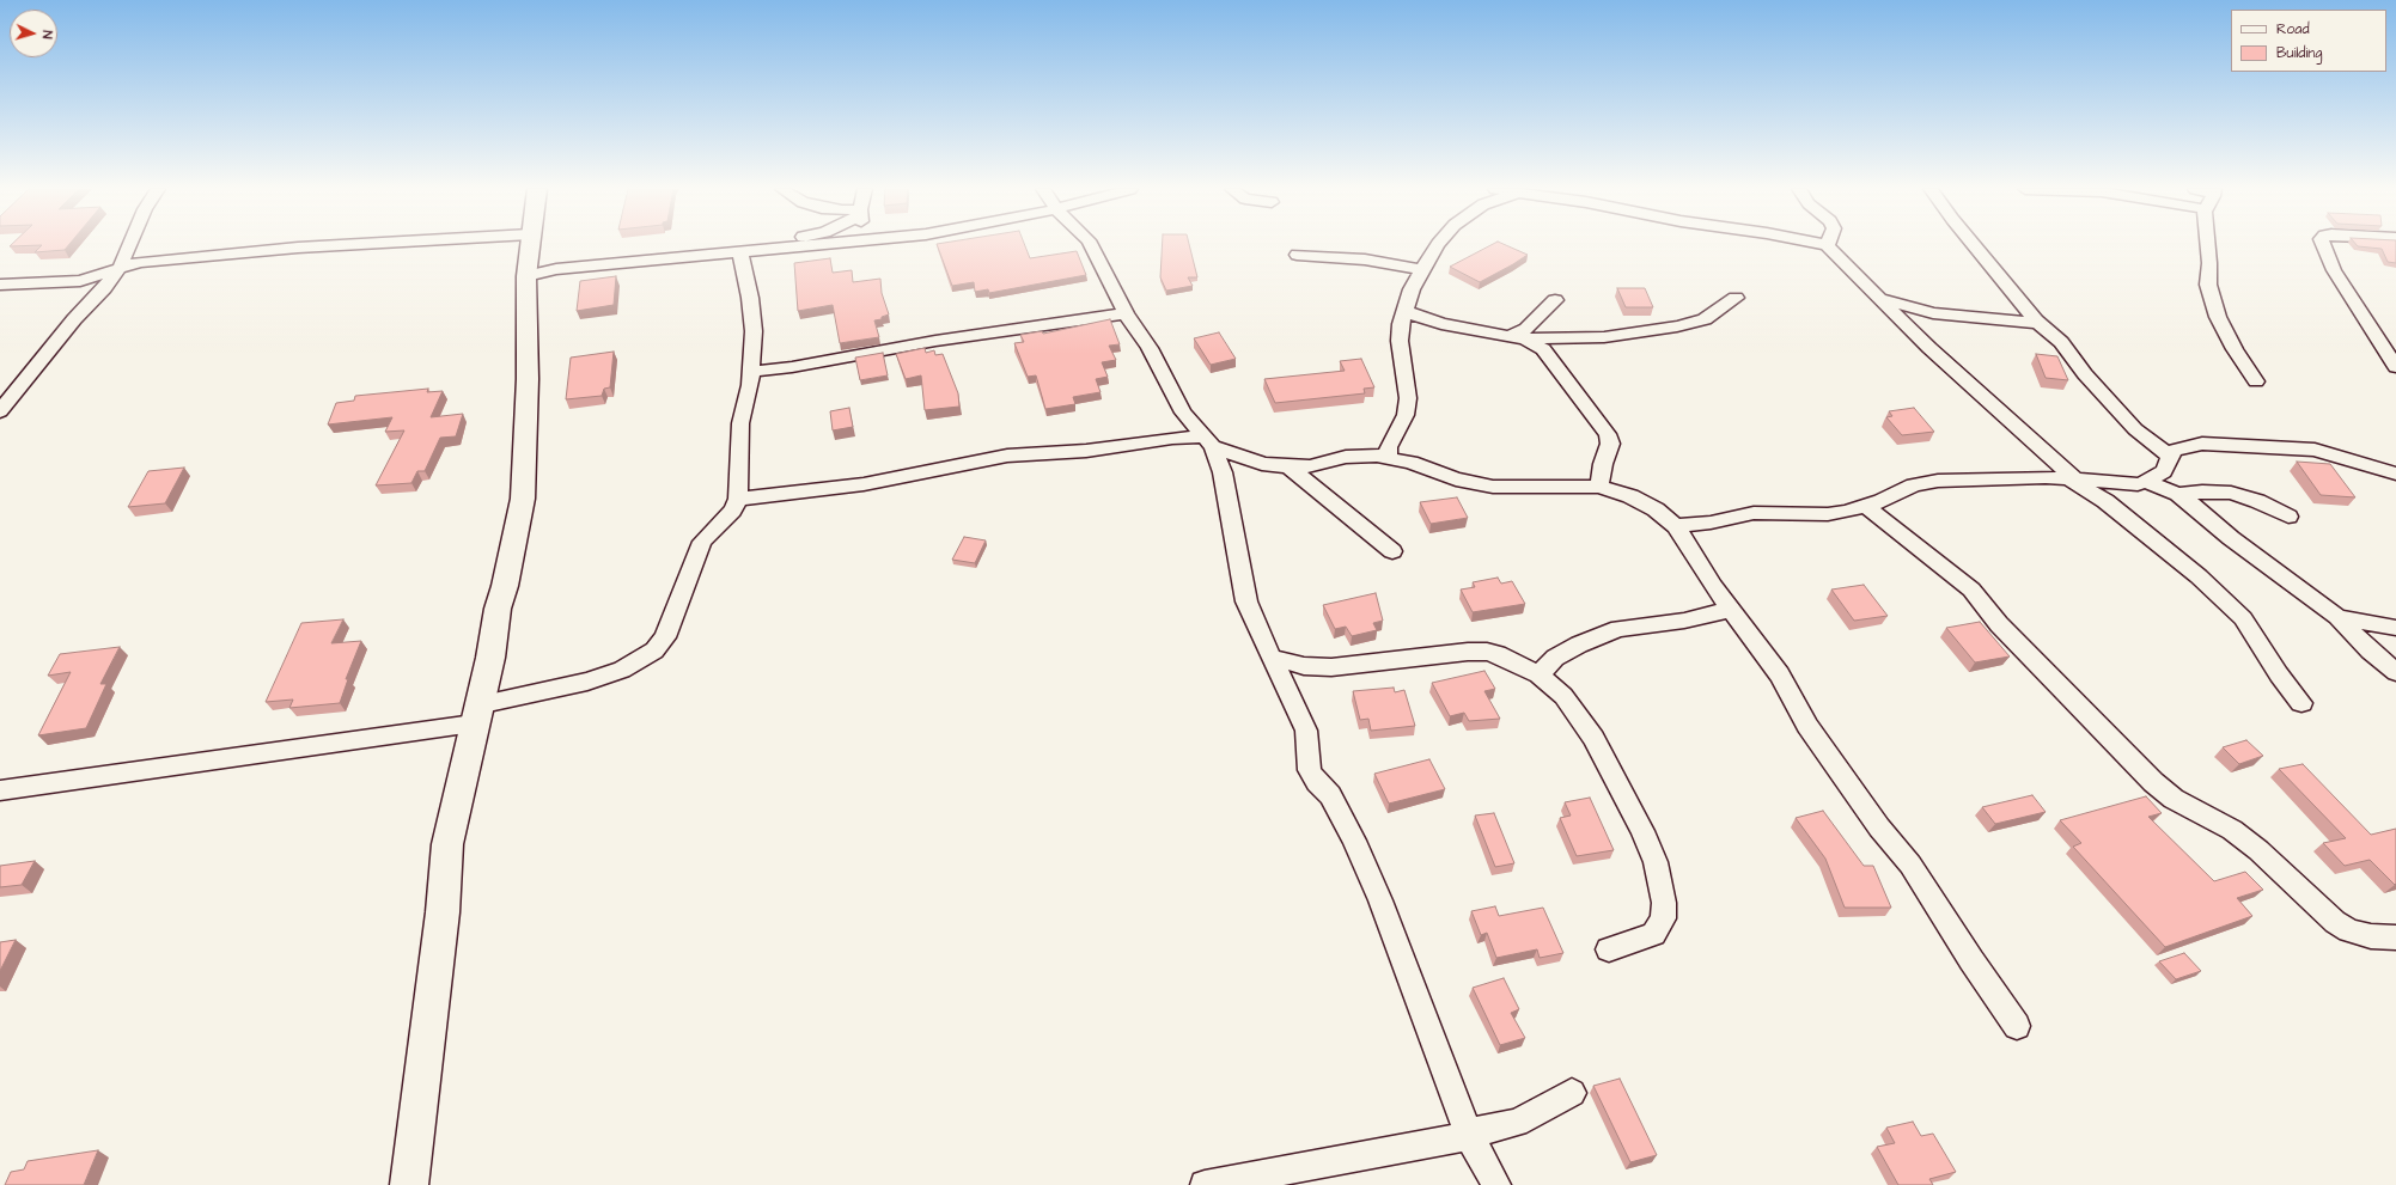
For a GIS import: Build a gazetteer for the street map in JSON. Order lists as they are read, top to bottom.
{
  "legend": ["Road", "Building"],
  "north": "right"
}
